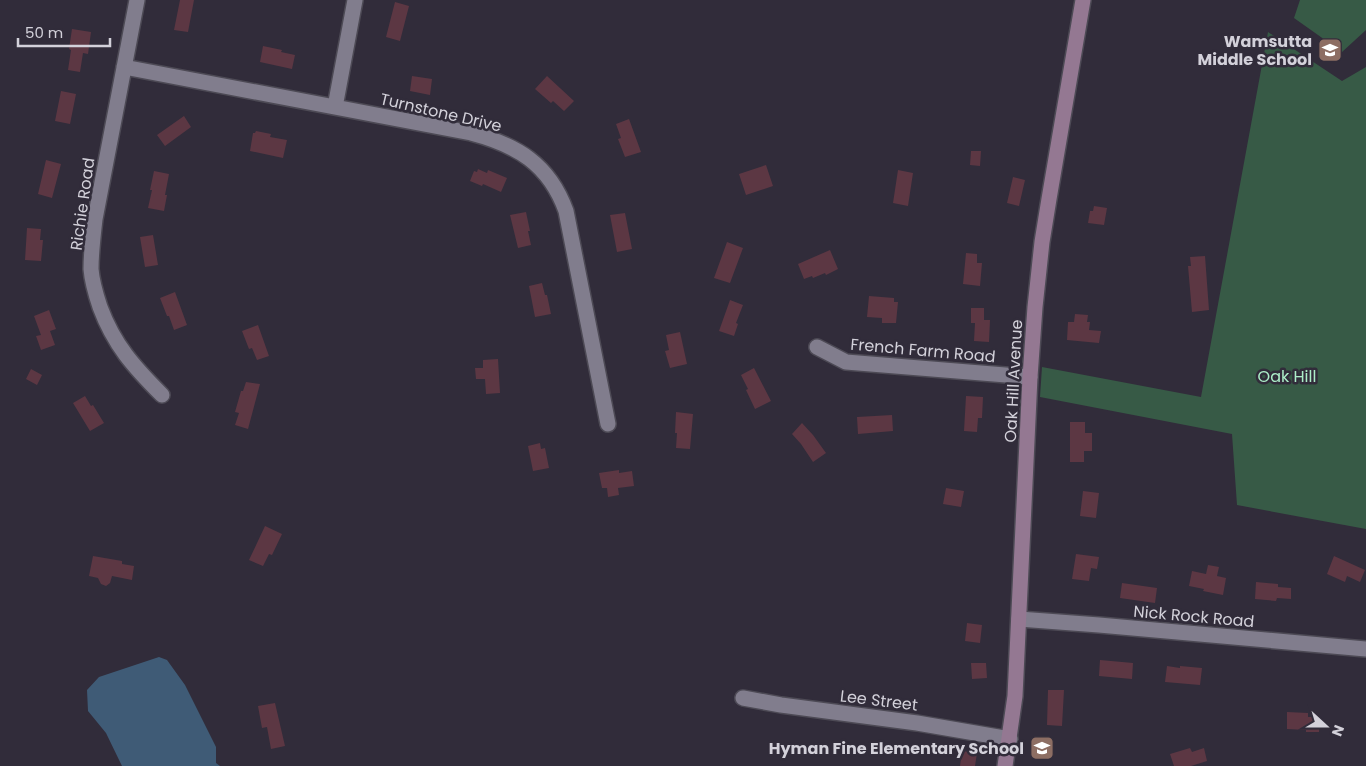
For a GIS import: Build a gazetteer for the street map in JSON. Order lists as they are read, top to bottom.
{
  "streets": {
    "main road": ["Oak Hill Avenue"],
    "street": [
      "Turnstone Drive",
      "Richie Road",
      "French Farm Road",
      "Nick Rock Road",
      "Lee Street"
    ]
  },
  "crossings": [
    ["Turnstone Drive", "Richie Road"],
    ["French Farm Road", "Oak Hill Avenue"],
    ["Oak Hill Avenue", "Nick Rock Road"],
    ["Oak Hill Avenue", "Lee Street"]
  ],
  "parks": ["Oak Hill"],
  "places": {
    "school or university": ["Wamsutta Middle School", "Hyman Fine Elementary School"]
  },
  "scale_bar": "50 m",
  "north": "right"
}
